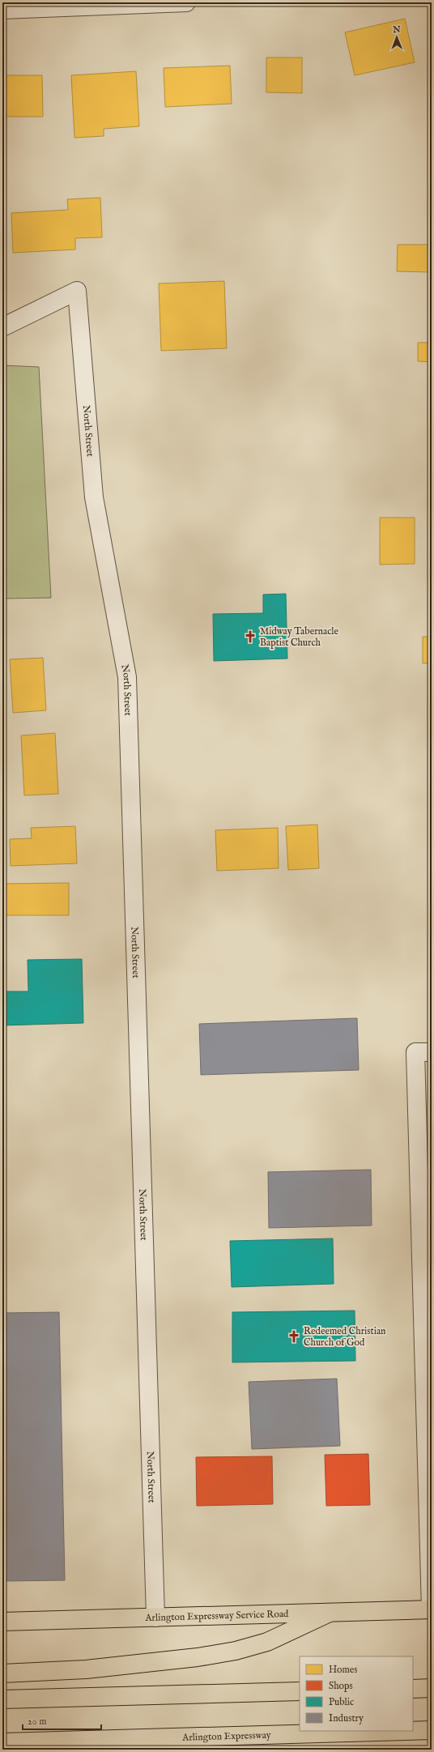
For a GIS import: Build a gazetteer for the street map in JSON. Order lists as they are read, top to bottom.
{
  "streets": {
    "main road": ["Arlington Expressway Service Road", "Arlington Expressway"],
    "street": ["North Street"]
  },
  "crossings": [
    ["North Street", "Arlington Expressway Service Road"]
  ],
  "places": {
    "church": ["Midway Tabernacle Baptist Church", "Redeemed Christian Church of God"]
  },
  "legend": [
    "Homes",
    "Shops",
    "Public",
    "Industry"
  ],
  "scale_bar": "20 m",
  "north": "top"
}
